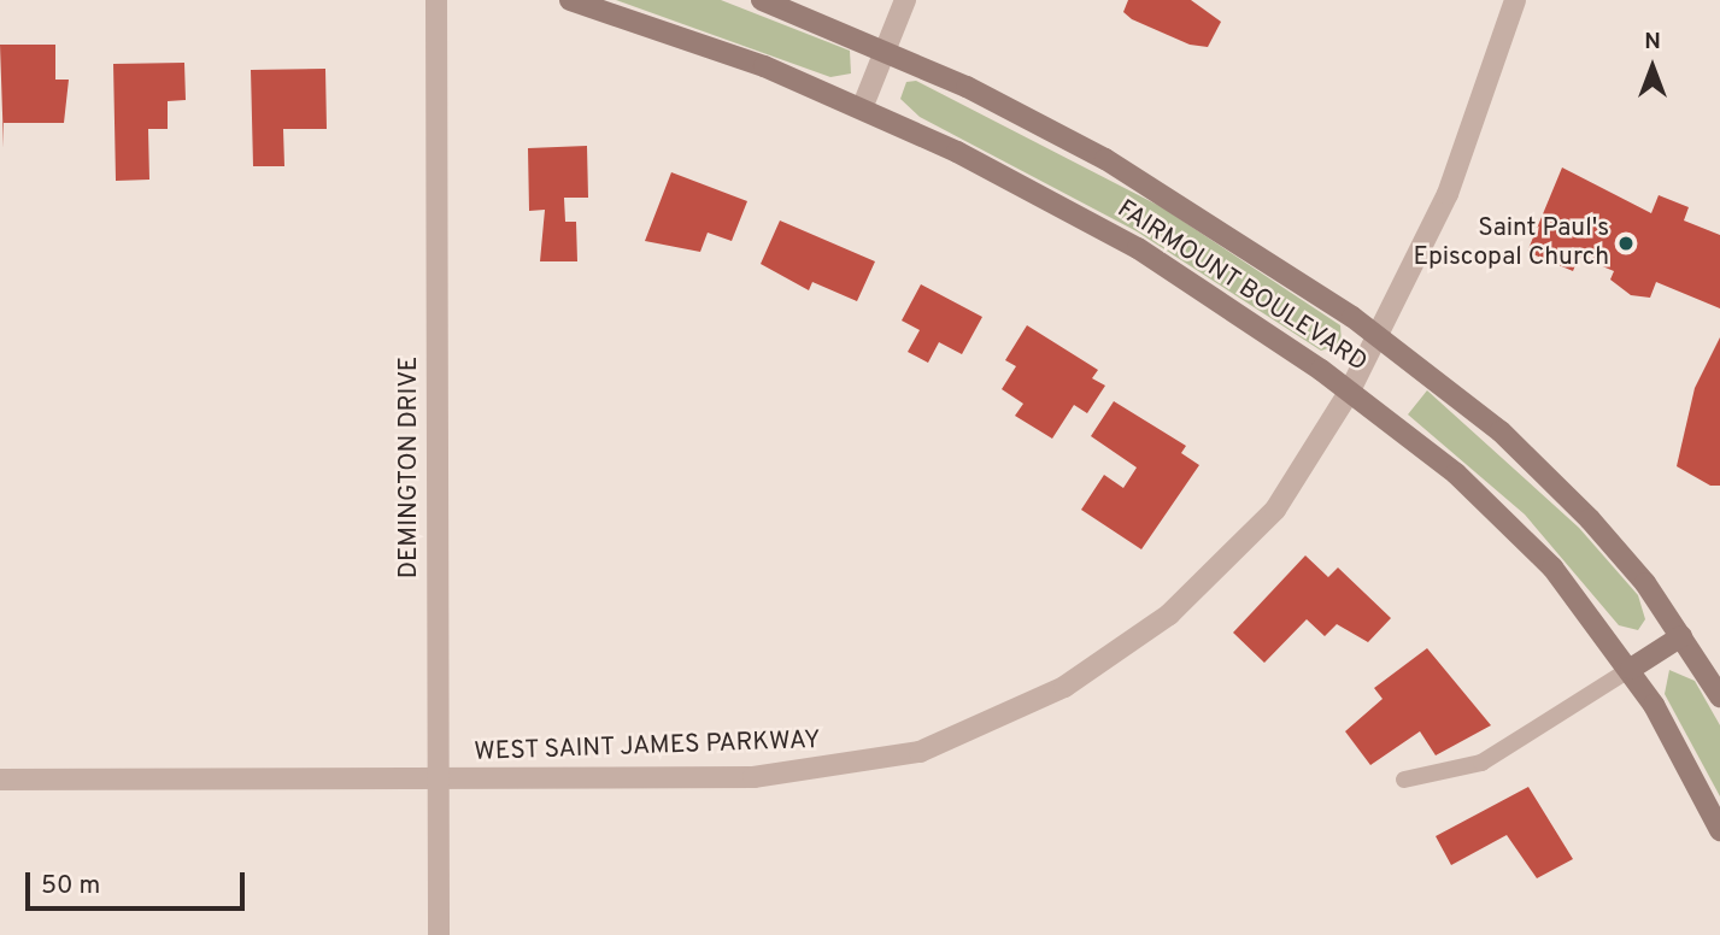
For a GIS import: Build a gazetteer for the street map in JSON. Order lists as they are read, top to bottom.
{
  "streets": {
    "main road": ["FAIRMOUNT BOULEVARD"],
    "street": ["DEMINGTON DRIVE", "WEST SAINT JAMES PARKWAY"]
  },
  "crossings": [
    ["FAIRMOUNT BOULEVARD", "WEST SAINT JAMES PARKWAY"],
    ["DEMINGTON DRIVE", "WEST SAINT JAMES PARKWAY"]
  ],
  "places": ["Saint Paul's Episcopal Church"],
  "scale_bar": "50 m",
  "north": "top"
}
